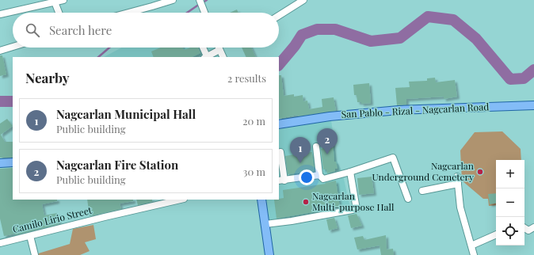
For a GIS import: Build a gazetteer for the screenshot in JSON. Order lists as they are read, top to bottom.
{
  "streets": {
    "main road": ["San Pablo - Rizal - Nagcarlan Road"],
    "street": ["Camilo Lirio Street"]
  },
  "places": ["Nagcarlan Underground Cemetery", "Nagcarlan Multi-purpose Hall"],
  "page": {
    "search": "Search here",
    "heading": ["Nearby", "2 results"],
    "list": [
      {
        "mark": "1",
        "name": "Nagcarlan Municipal Hall",
        "note": "Public building",
        "value": "20 m"
      },
      {
        "mark": "2",
        "name": "Nagcarlan Fire Station",
        "note": "Public building",
        "value": "30 m"
      }
    ],
    "pins": ["2", "1"],
    "map_buttons": ["+", "−"]
  }
}
